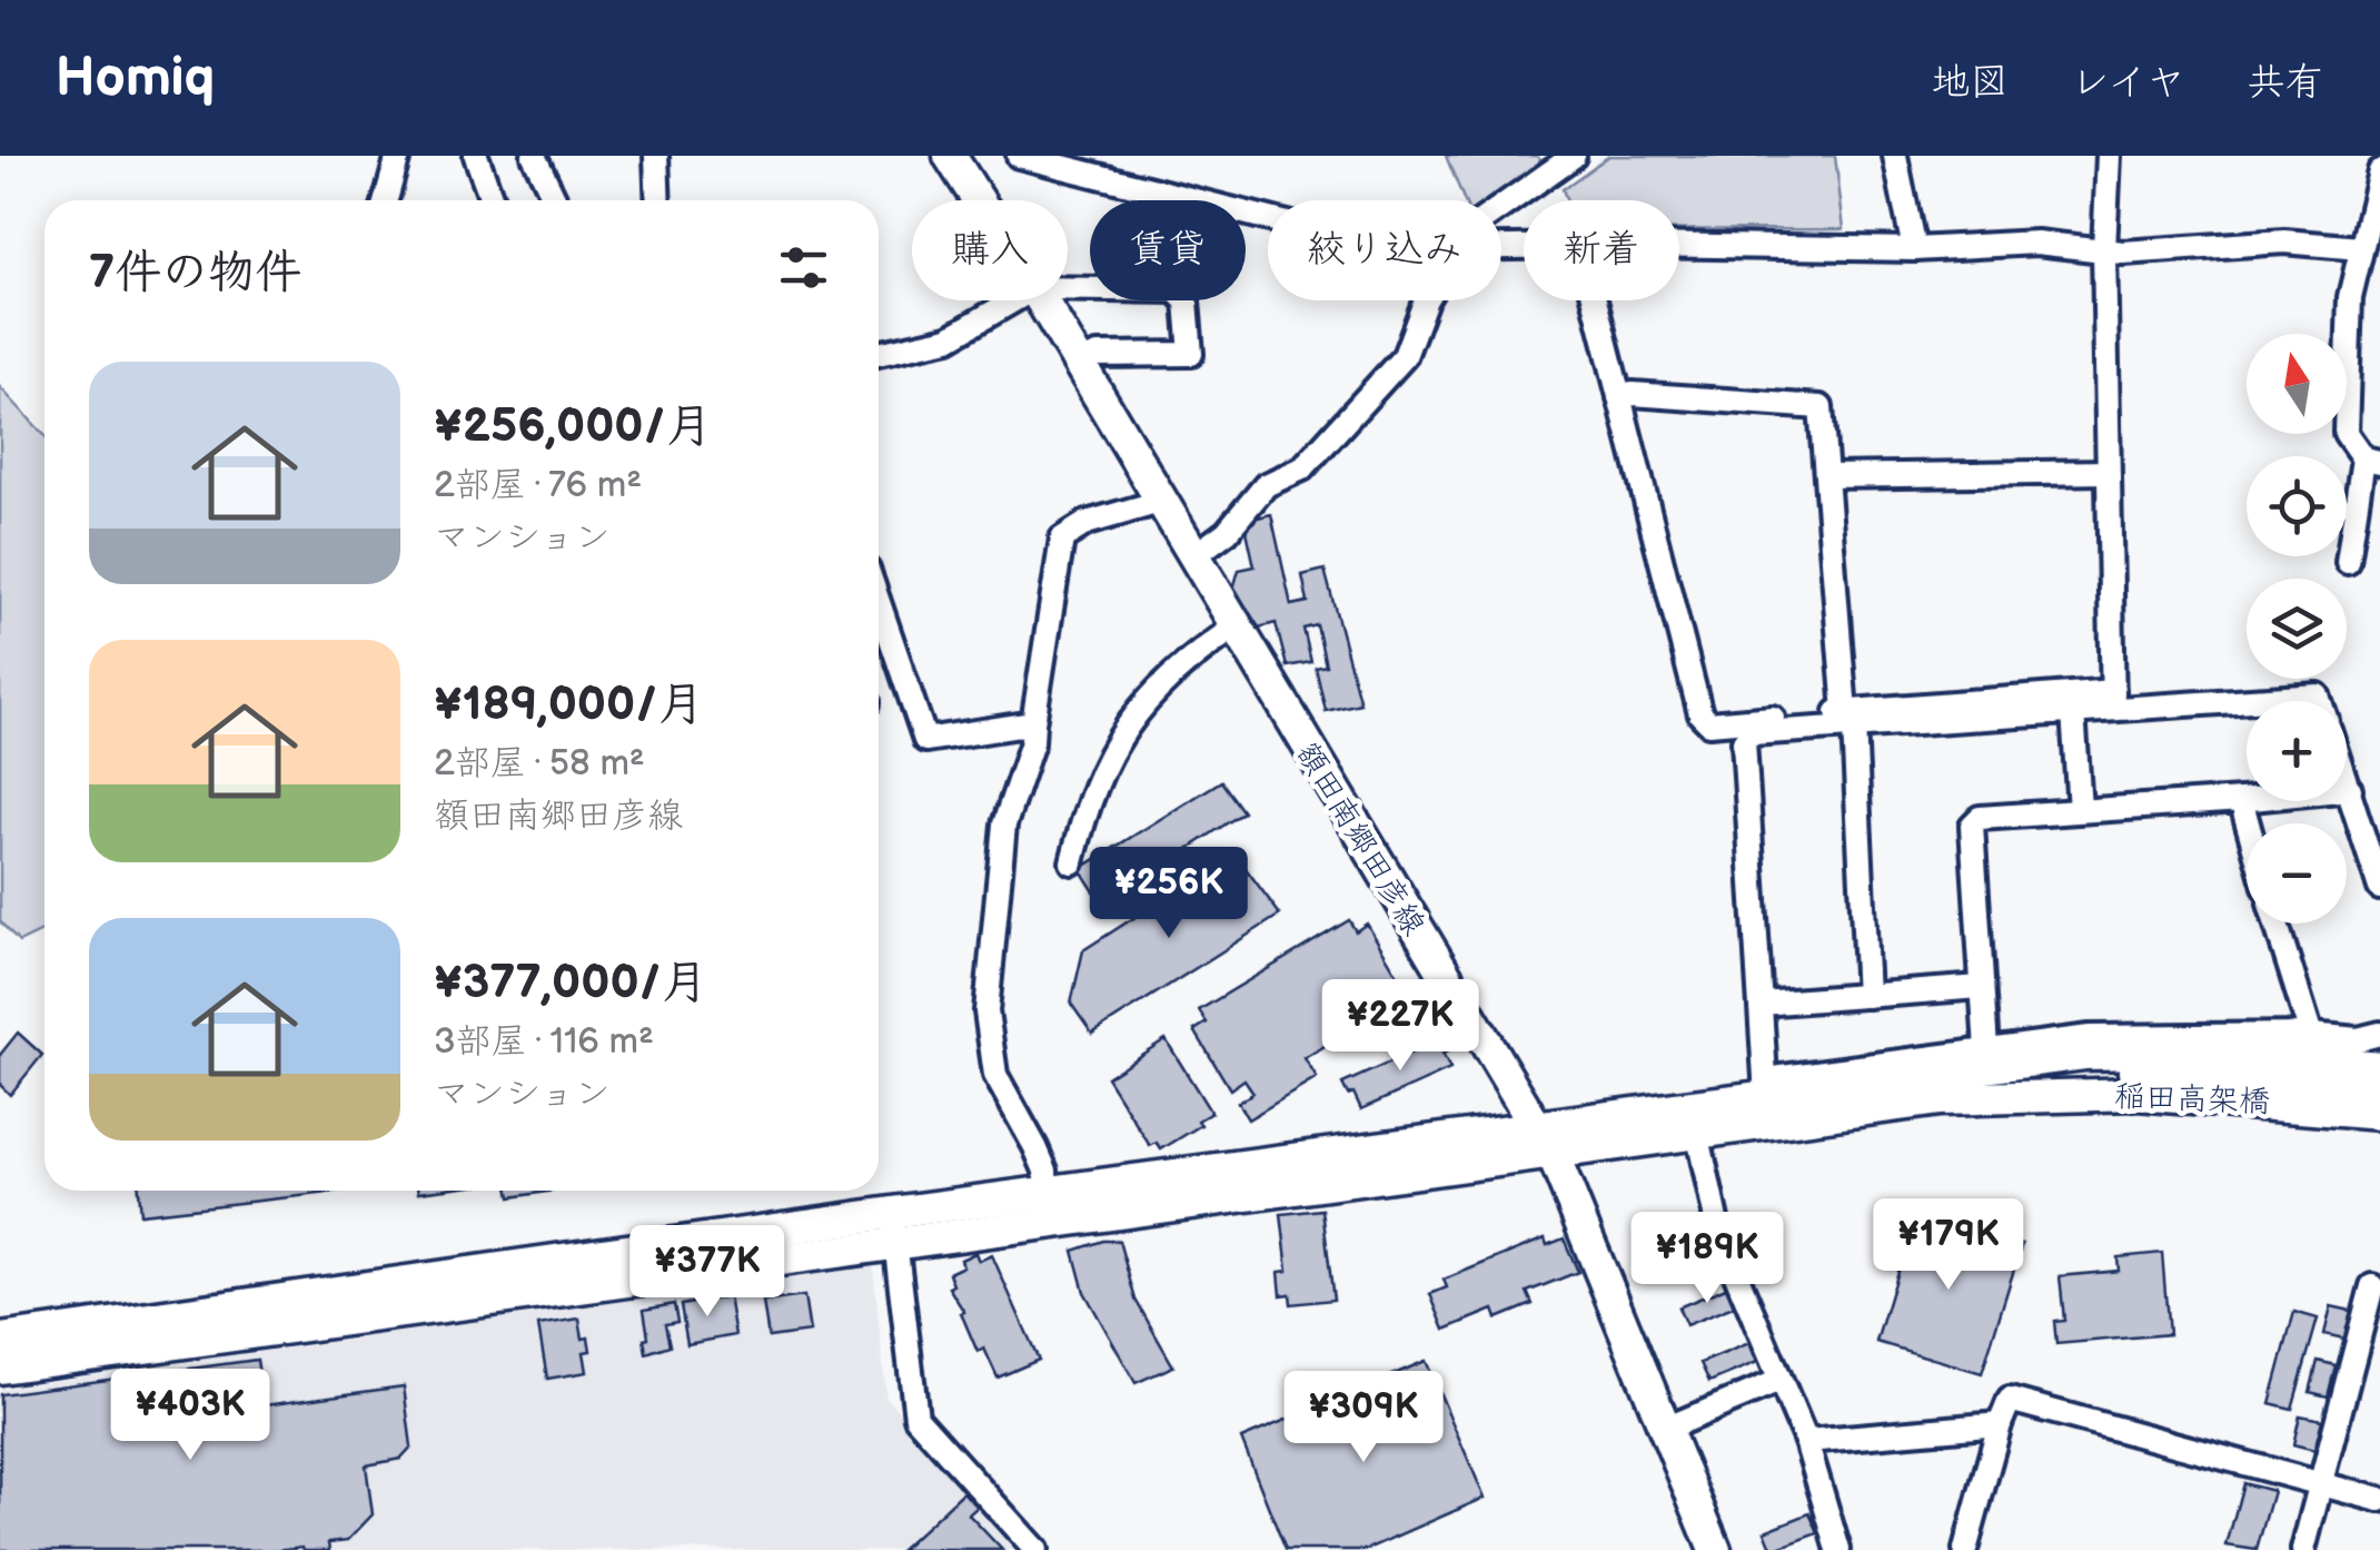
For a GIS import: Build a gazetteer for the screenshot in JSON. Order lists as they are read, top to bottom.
{
  "streets": {
    "street": ["額田南郷田彦線", "稲田高架橋"]
  },
  "north": "top",
  "page": {
    "header": "Homiq",
    "nav": ["地図", "レイヤ", "共有"],
    "chip": [
      "購入",
      "賃貸",
      "絞り込み",
      "新着"
    ],
    "heading": "7件の物件",
    "map_buttons": ["+", "−"],
    "list": [
      {
        "name": "¥256,000/月",
        "note": "2部屋 · 76 m² · マンション"
      },
      {
        "name": "¥189,000/月",
        "note": "2部屋 · 58 m² · 額田南郷田彦線"
      },
      {
        "name": "¥377,000/月",
        "note": "3部屋 · 116 m² · マンション"
      }
    ],
    "price": [
      "¥256K",
      "¥227K",
      "¥179K",
      "¥189K",
      "¥377K",
      "¥403K",
      "¥309K"
    ]
  }
}
